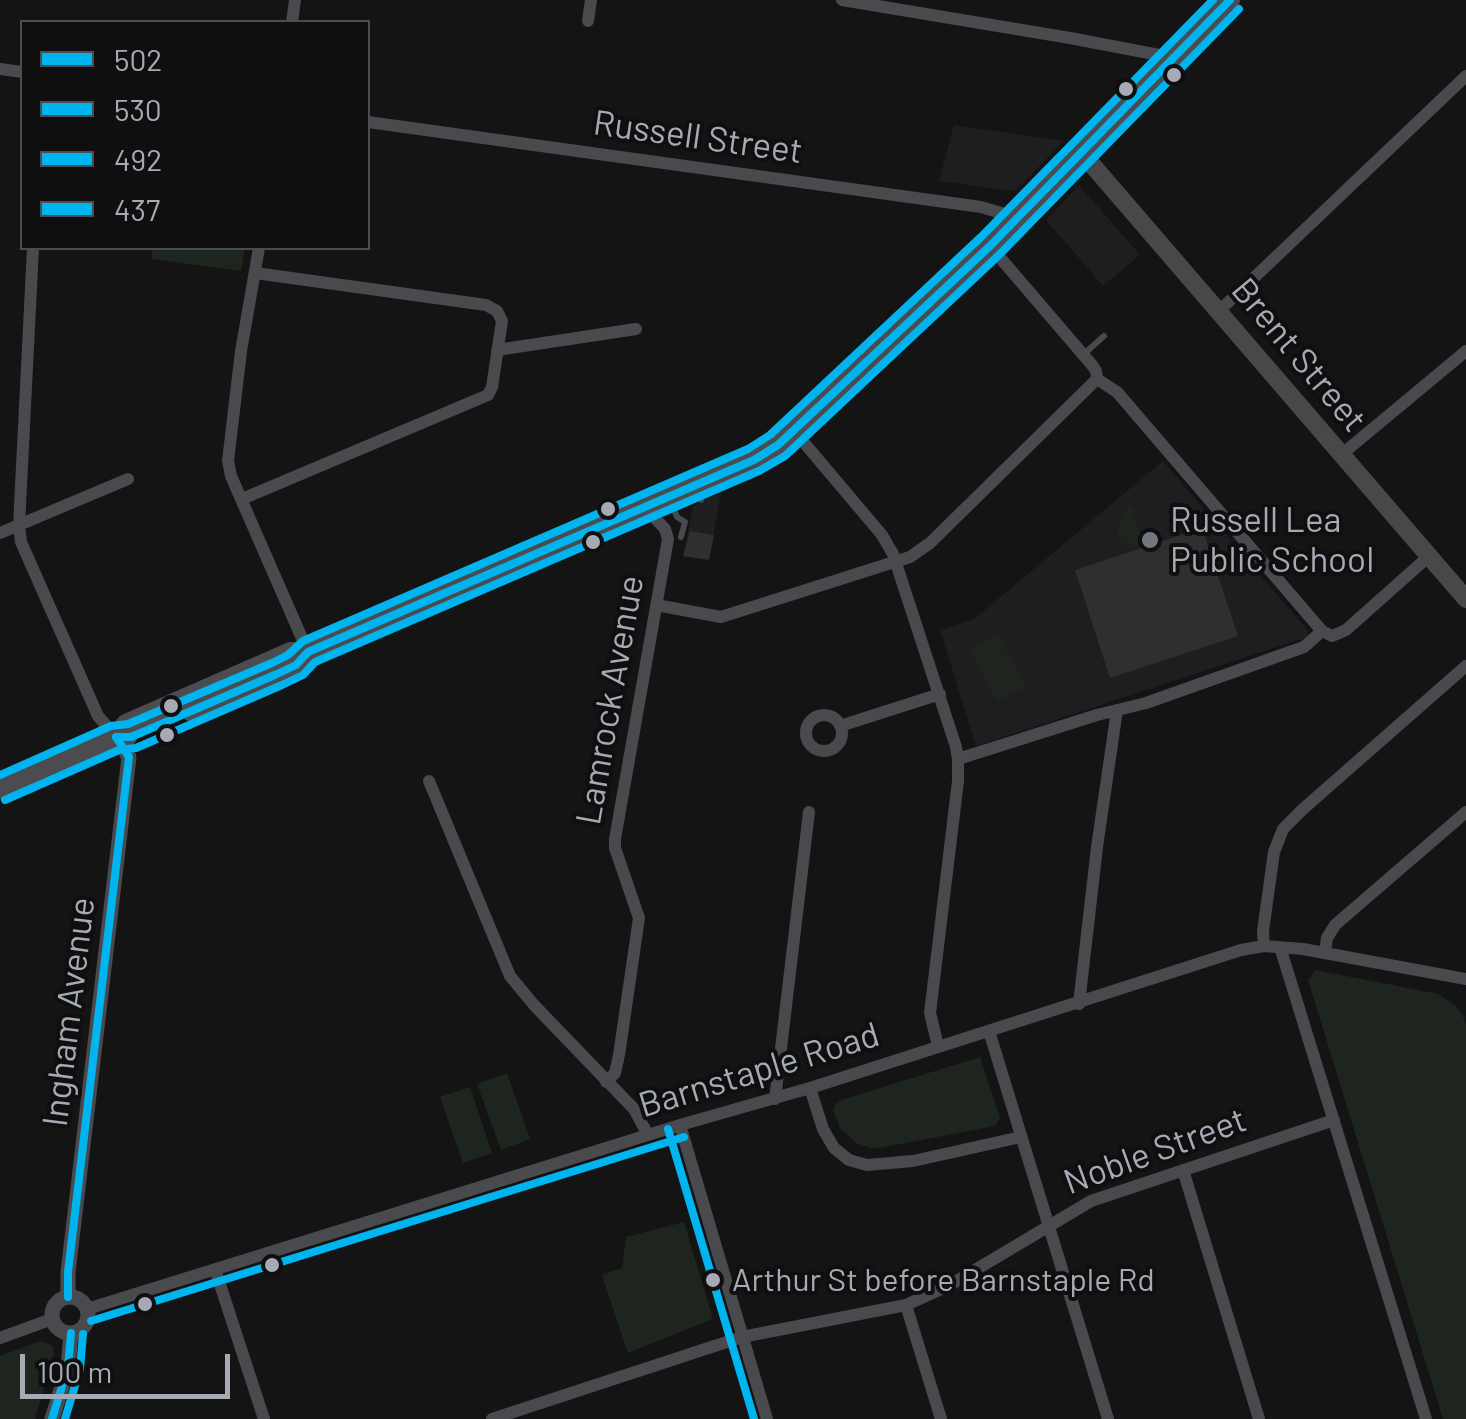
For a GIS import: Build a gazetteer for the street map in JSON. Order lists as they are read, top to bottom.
{
  "streets": {
    "main road": ["Brent Street"],
    "street": [
      "Russell Street",
      "Lamrock Avenue",
      "Ingham Avenue",
      "Barnstaple Road",
      "Noble Street"
    ]
  },
  "crossings": [
    ["Ingham Avenue", "Barnstaple Road"]
  ],
  "places": ["Russell Lea Public School", "Arthur St before Barnstaple Rd"],
  "lines": [
    "transit line 502",
    "transit line 492",
    "transit line 530",
    "transit line 437"
  ],
  "legend": [
    "502",
    "530",
    "492",
    "437"
  ],
  "scale_bar": "100 m"
}
